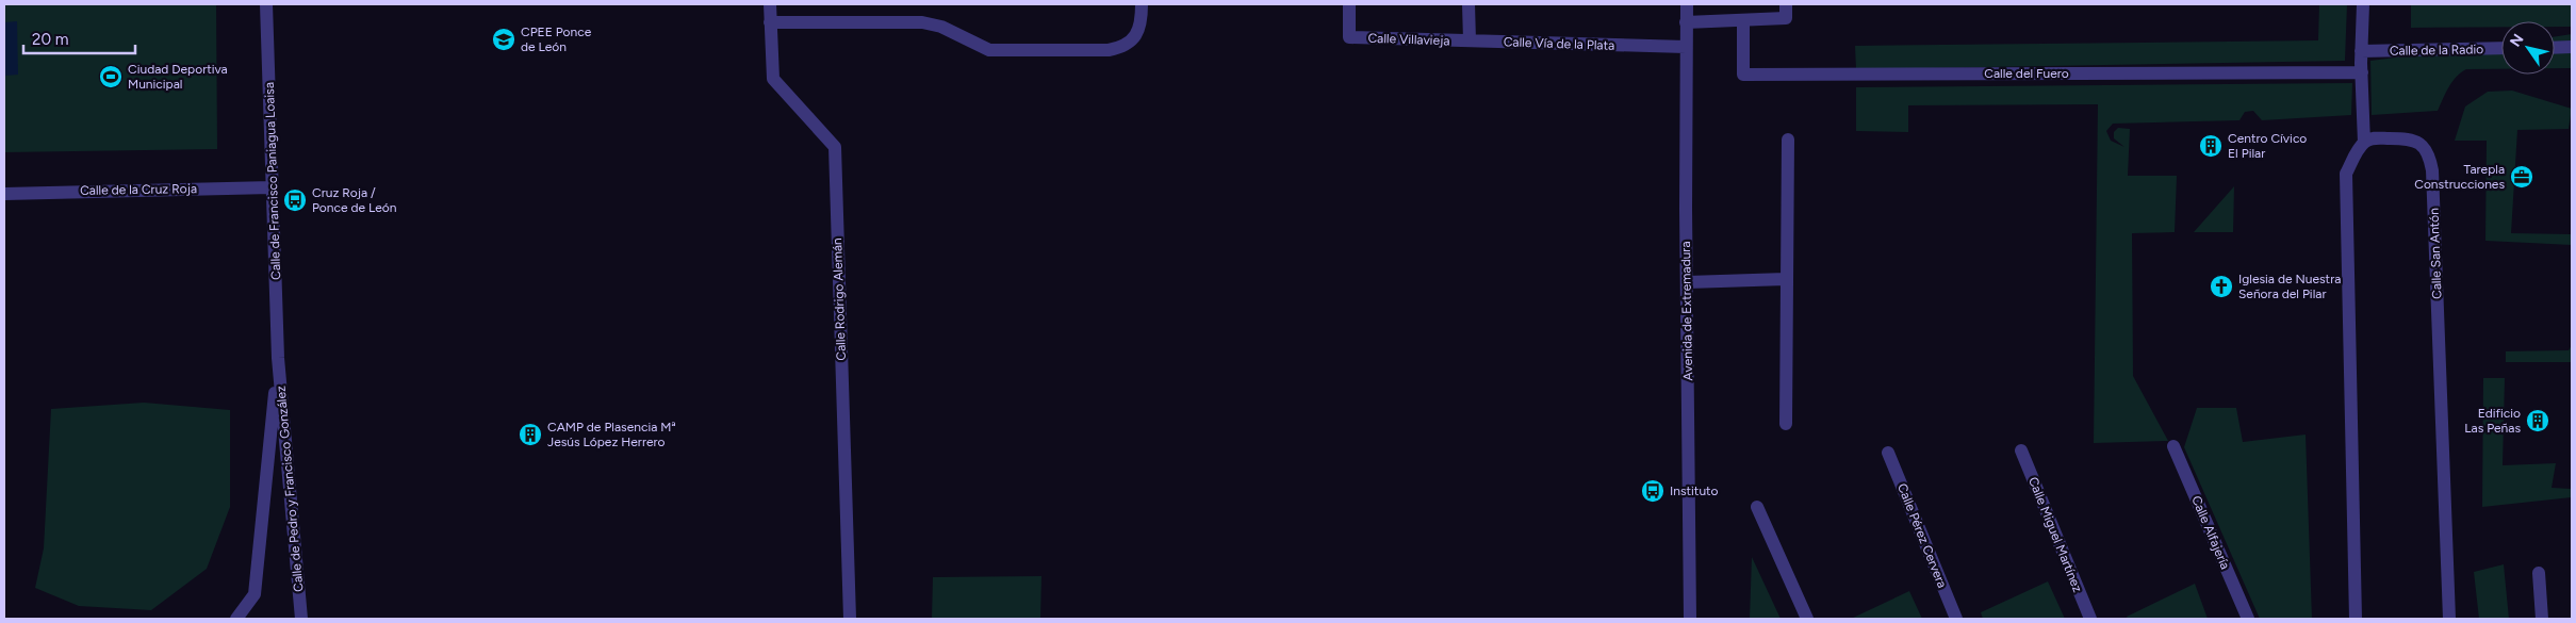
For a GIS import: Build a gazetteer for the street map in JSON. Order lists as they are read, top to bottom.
{
  "streets": {
    "street": [
      "Calle Villavieja",
      "Calle Vía de la Plata",
      "Calle de la Radio",
      "Calle del Fuero",
      "Calle de Francisco Paniagua Loaisa",
      "Calle de la Cruz Roja",
      "Calle San Antón",
      "Calle Rodrigo Alemán",
      "Avenida de Extremadura",
      "Calle de Pedro y Francisco González",
      "Calle Alfajería",
      "Calle Miguel Martínez",
      "Calle Pérez Cervera"
    ]
  },
  "crossings": [
    ["Calle Villavieja", "Calle Vía de la Plata"],
    ["Calle Vía de la Plata", "Avenida de Extremadura"],
    ["Calle de la Radio", "Calle del Fuero"],
    ["Calle de Francisco Paniagua Loaisa", "Calle de la Cruz Roja"],
    ["Calle de Francisco Paniagua Loaisa", "Calle de Pedro y Francisco González"]
  ],
  "places": {
    "school or university": ["CPEE Ponce de León"],
    "sports": ["Ciudad Deportiva Municipal"],
    "building": ["Centro Cívico El Pilar", "Edificio Las Peñas", "CAMP de Plasencia Mª Jesús López Herrero"],
    "office": ["Tarepla Construcciones"],
    "bus stop": ["Cruz Roja / Ponce de León", "Instituto"],
    "church": ["Iglesia de Nuestra Señora del Pilar"]
  },
  "scale_bar": "20 m",
  "north": "top left"
}
